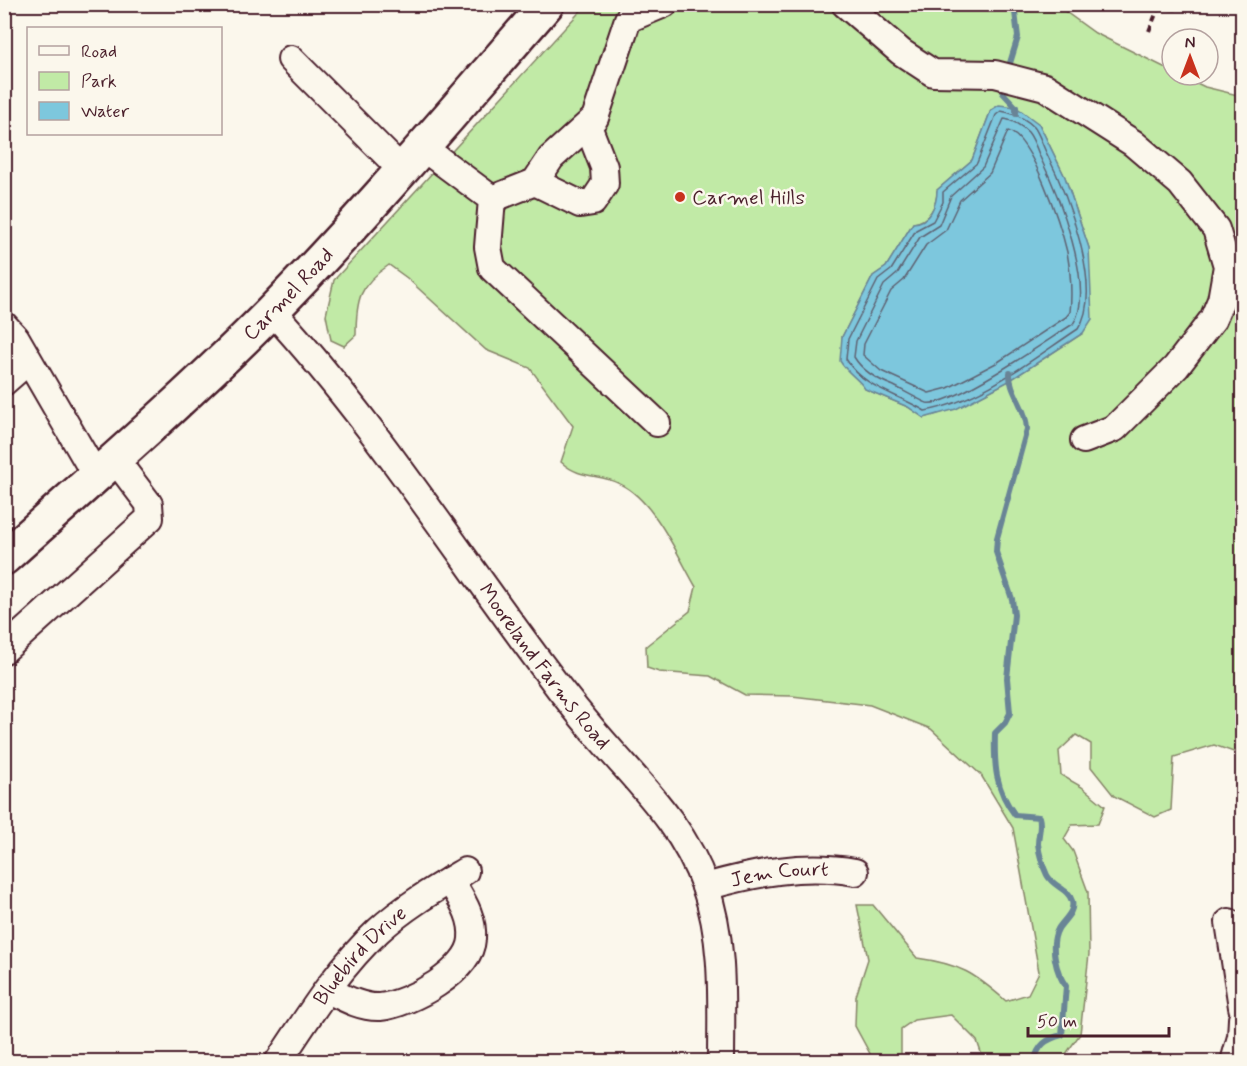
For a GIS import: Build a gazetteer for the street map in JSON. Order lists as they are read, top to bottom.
{
  "streets": {
    "main road": ["Carmel Road"],
    "street": ["Mooreland Farms Road", "Jem Court", "Bluebird Drive"]
  },
  "crossings": [
    ["Carmel Road", "Mooreland Farms Road"],
    ["Mooreland Farms Road", "Jem Court"]
  ],
  "places": ["Carmel Hills"],
  "legend": ["Road", "Park", "Water"],
  "scale_bar": "50 m",
  "north": "top"
}
